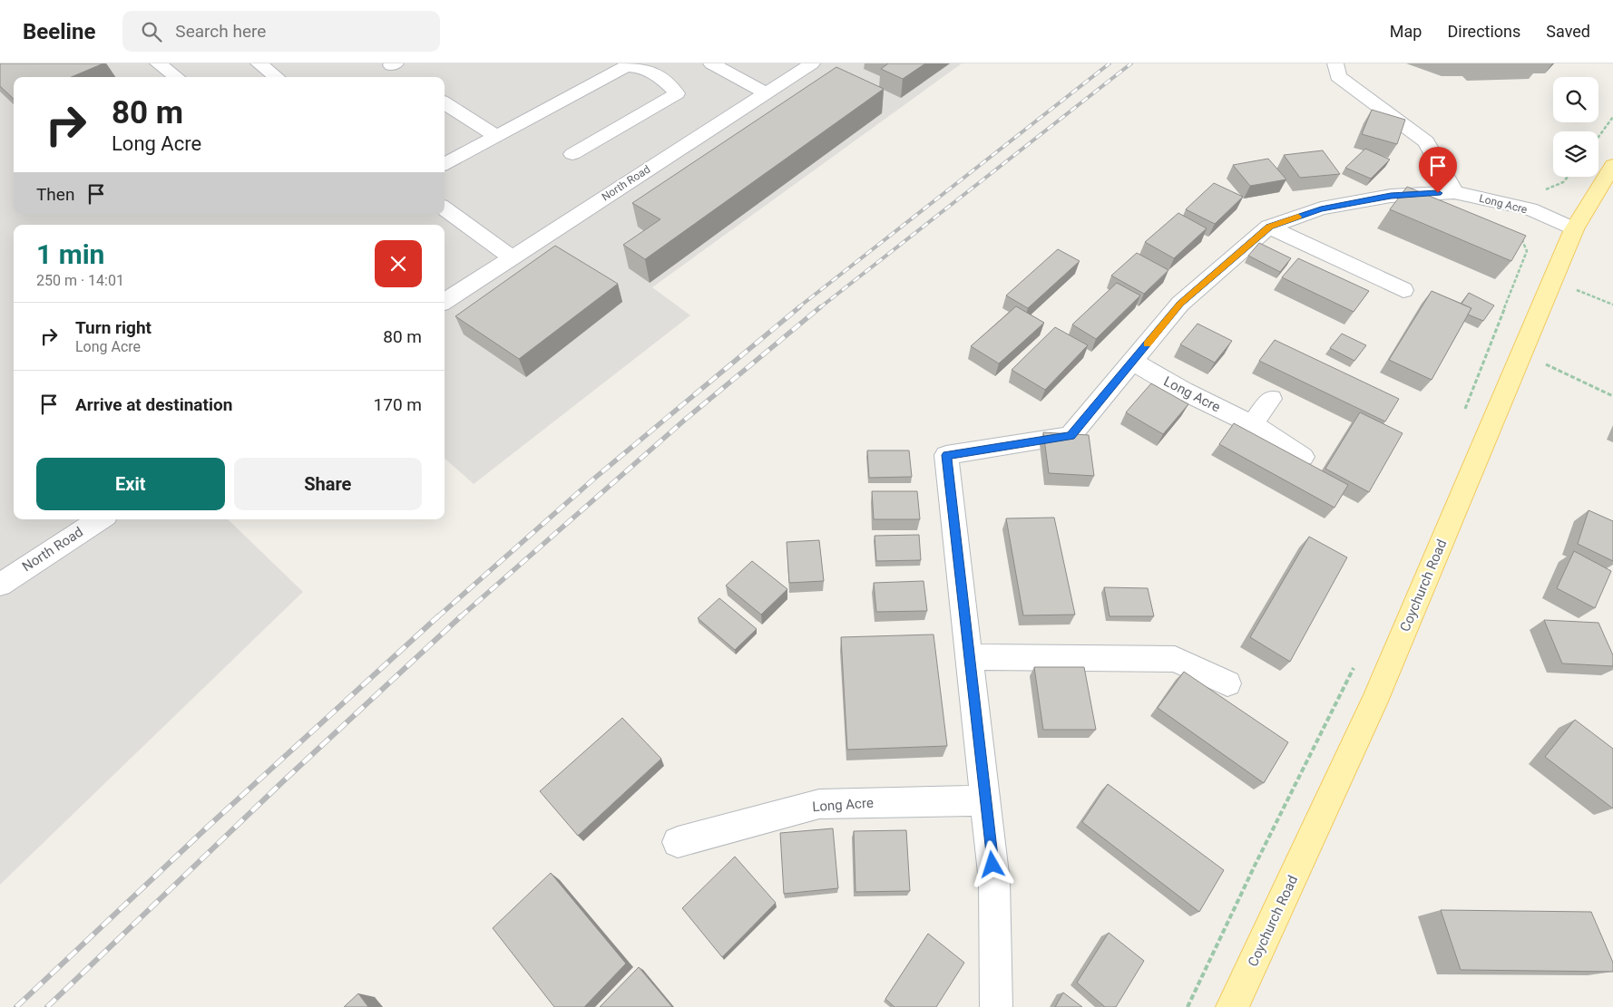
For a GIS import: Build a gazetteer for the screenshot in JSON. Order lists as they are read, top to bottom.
{
  "streets": {
    "main road": ["Coychurch Road"],
    "street": ["North Road", "Long Acre"]
  },
  "crossings": [
    ["Long Acre", "Coychurch Road"]
  ],
  "page": {
    "header": "Beeline",
    "search": "Search here",
    "nav": ["Map", "Directions", "Saved"],
    "turn": ["80 m", "Long Acre"],
    "then": "Then",
    "heading": ["1 min", "250 m · 14:01"],
    "list": [
      {
        "name": "Turn right",
        "note": "Long Acre",
        "value": "80 m"
      },
      {
        "name": "Arrive at destination",
        "value": "170 m"
      }
    ],
    "buttons": ["Exit", "Share"]
  }
}
